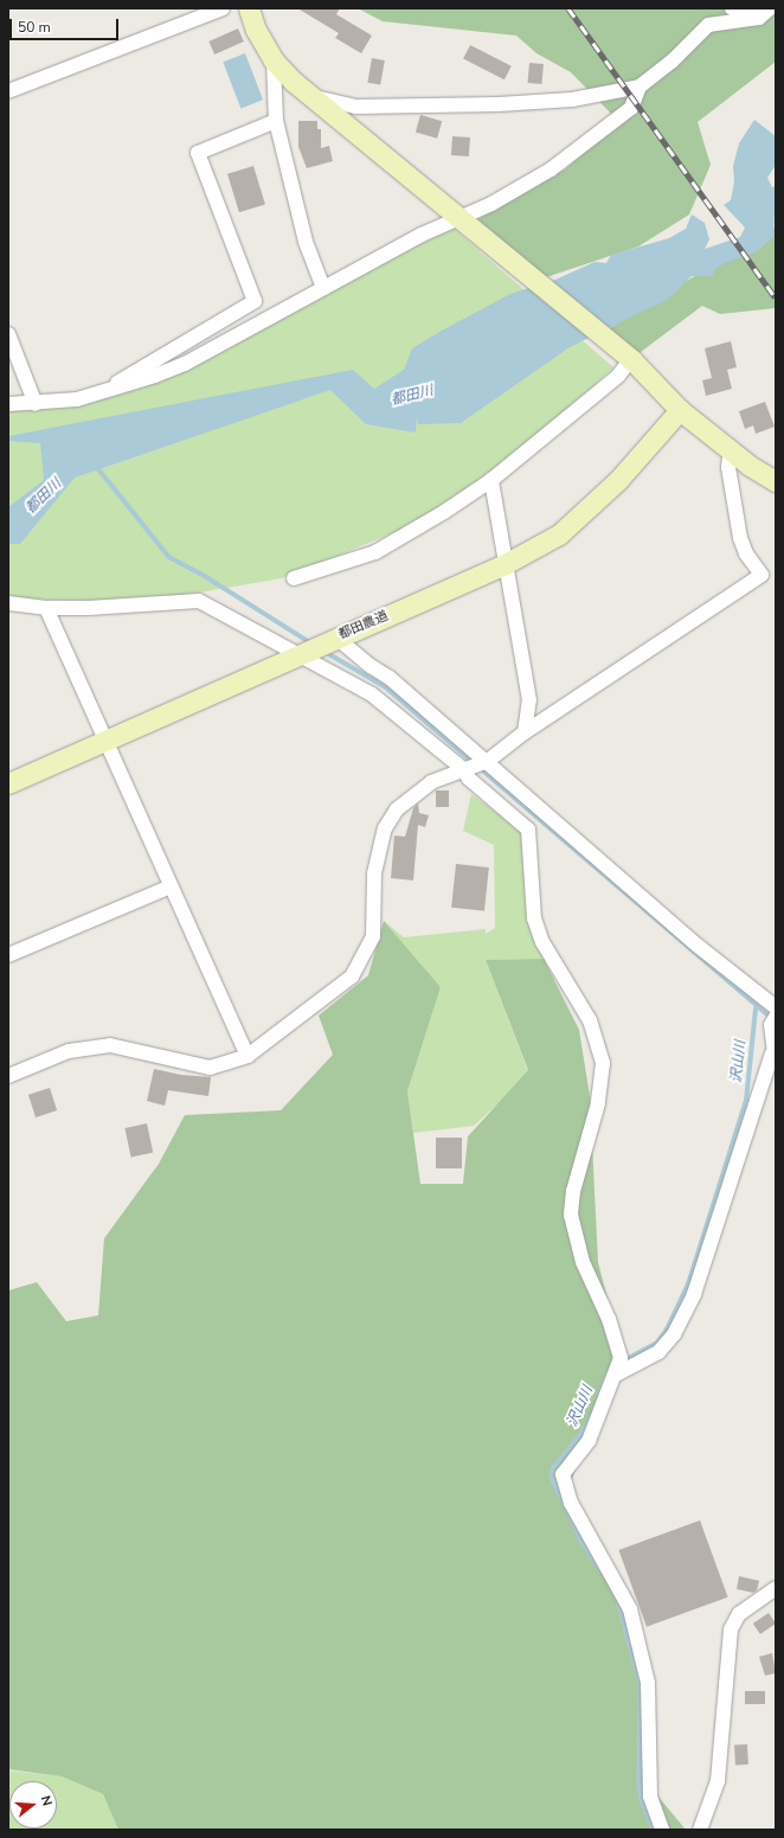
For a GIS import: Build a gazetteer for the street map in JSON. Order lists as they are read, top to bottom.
{
  "streets": {
    "street": ["都田農道"]
  },
  "water": ["都田川", "沢山川"],
  "scale_bar": "50 m",
  "north": "right"
}
